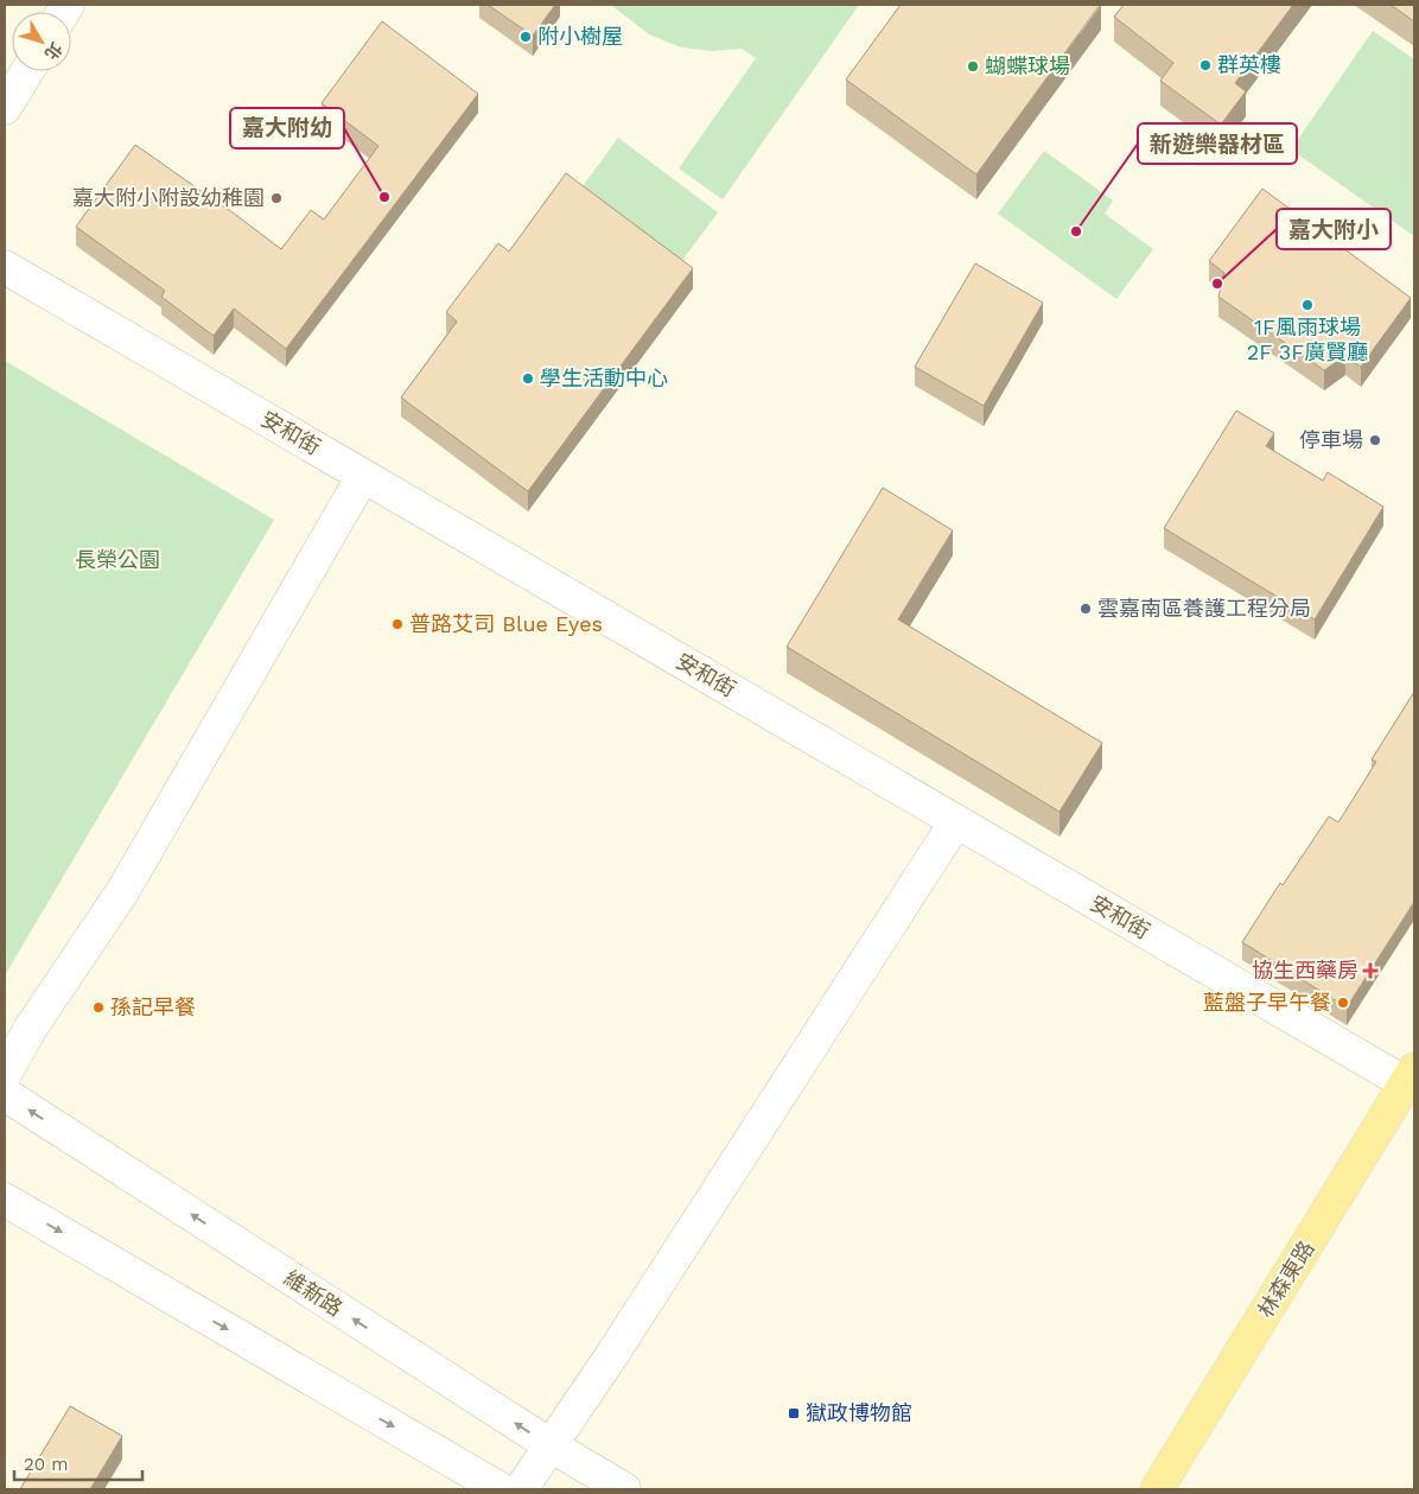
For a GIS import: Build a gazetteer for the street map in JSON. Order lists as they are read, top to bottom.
{
  "streets": {
    "main road": ["林森東路"],
    "street": ["安和街", "維新路"]
  },
  "crossings": [
    ["安和街", "林森東路"]
  ],
  "parks": ["長榮公園"],
  "places": {
    "other": [
      "附小樹屋",
      "群英樓",
      "蝴蝶球場",
      "嘉大附幼",
      "嘉大附小附設幼稚園",
      "新遊樂器材區",
      "嘉大附小",
      "1F風雨球場 2F 3F廣賢廳",
      "學生活動中心",
      "停車場",
      "雲嘉南區養護工程分局",
      "普路艾司 Blue Eyes",
      "藍盤子早午餐",
      "孫記早餐"
    ],
    "health": ["協生西藥房"],
    "transit": ["獄政博物館"]
  },
  "scale_bar": "20 m",
  "north": "bottom right"
}
